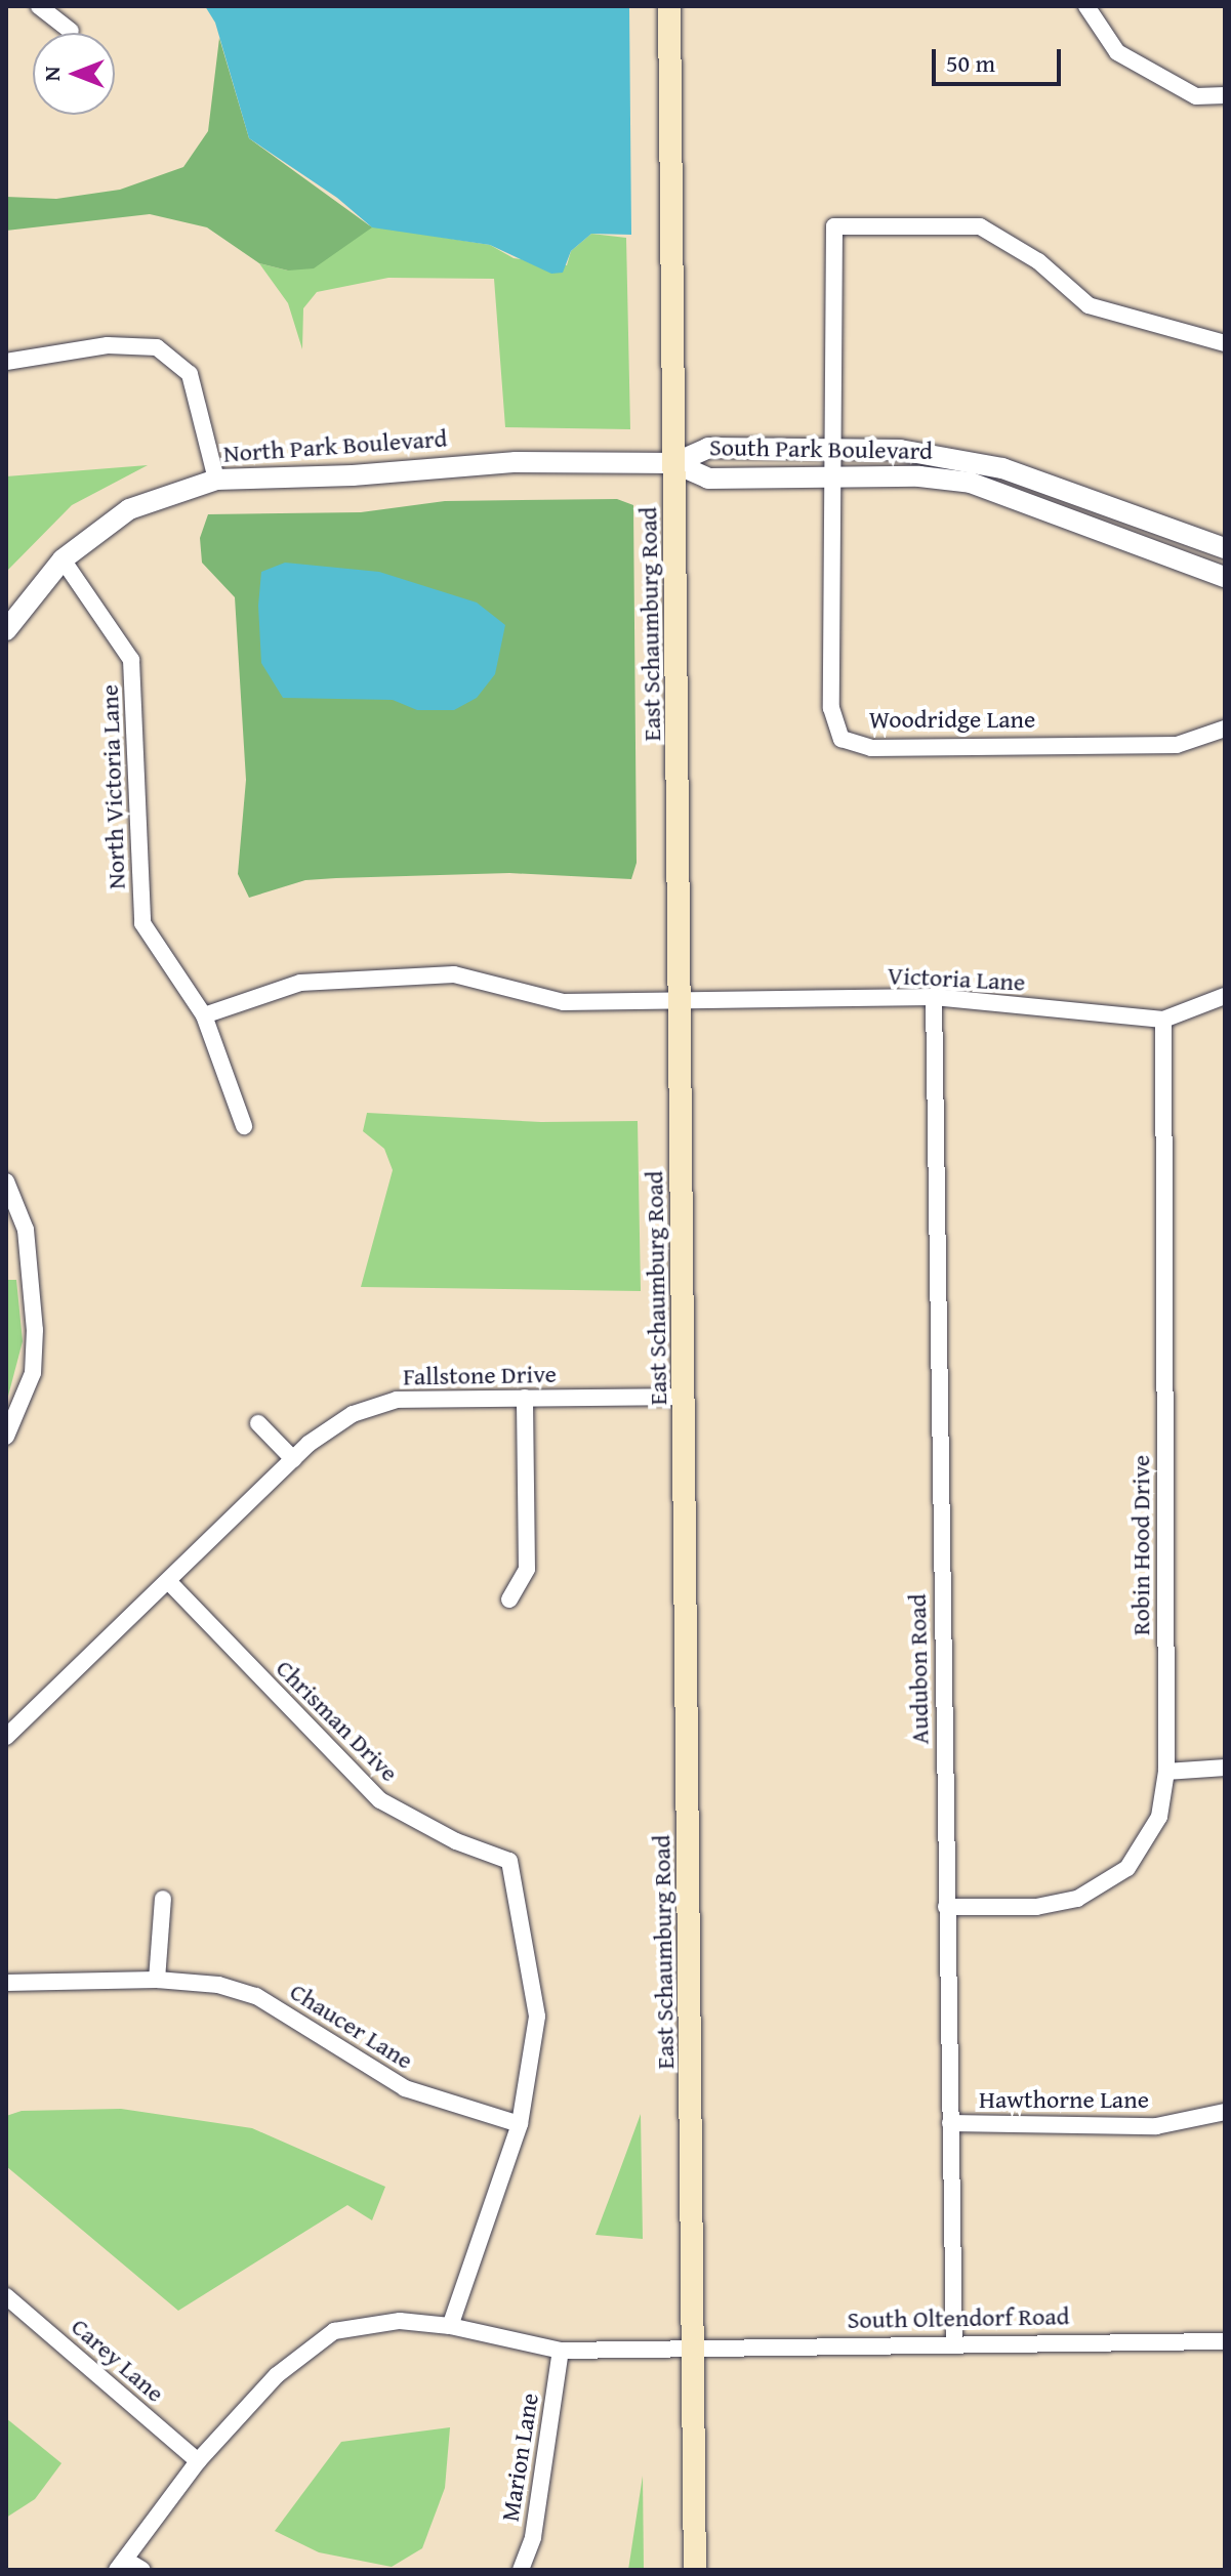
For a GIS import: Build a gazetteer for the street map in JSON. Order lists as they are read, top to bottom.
{
  "streets": {
    "main road": ["East Schaumburg Road"],
    "street": [
      "North Park Boulevard",
      "South Park Boulevard",
      "Woodridge Lane",
      "North Victoria Lane",
      "Victoria Lane",
      "Fallstone Drive",
      "Robin Hood Drive",
      "Audubon Road",
      "Chrisman Drive",
      "Chaucer Lane",
      "Hawthorne Lane",
      "South Oltendorf Road",
      "Carey Lane",
      "Marion Lane"
    ]
  },
  "crossings": [
    ["North Park Boulevard", "South Park Boulevard"],
    ["North Park Boulevard", "East Schaumburg Road"],
    ["North Park Boulevard", "North Victoria Lane"],
    ["South Park Boulevard", "East Schaumburg Road"],
    ["South Park Boulevard", "Woodridge Lane"],
    ["East Schaumburg Road", "Victoria Lane"],
    ["East Schaumburg Road", "Fallstone Drive"],
    ["East Schaumburg Road", "South Oltendorf Road"],
    ["Victoria Lane", "Robin Hood Drive"],
    ["Victoria Lane", "Audubon Road"],
    ["Fallstone Drive", "Chrisman Drive"],
    ["Robin Hood Drive", "Audubon Road"],
    ["Audubon Road", "Hawthorne Lane"],
    ["Audubon Road", "South Oltendorf Road"],
    ["Chrisman Drive", "Chaucer Lane"],
    ["Chrisman Drive", "South Oltendorf Road"],
    ["South Oltendorf Road", "Carey Lane"],
    ["South Oltendorf Road", "Marion Lane"]
  ],
  "scale_bar": "50 m",
  "north": "left"
}
